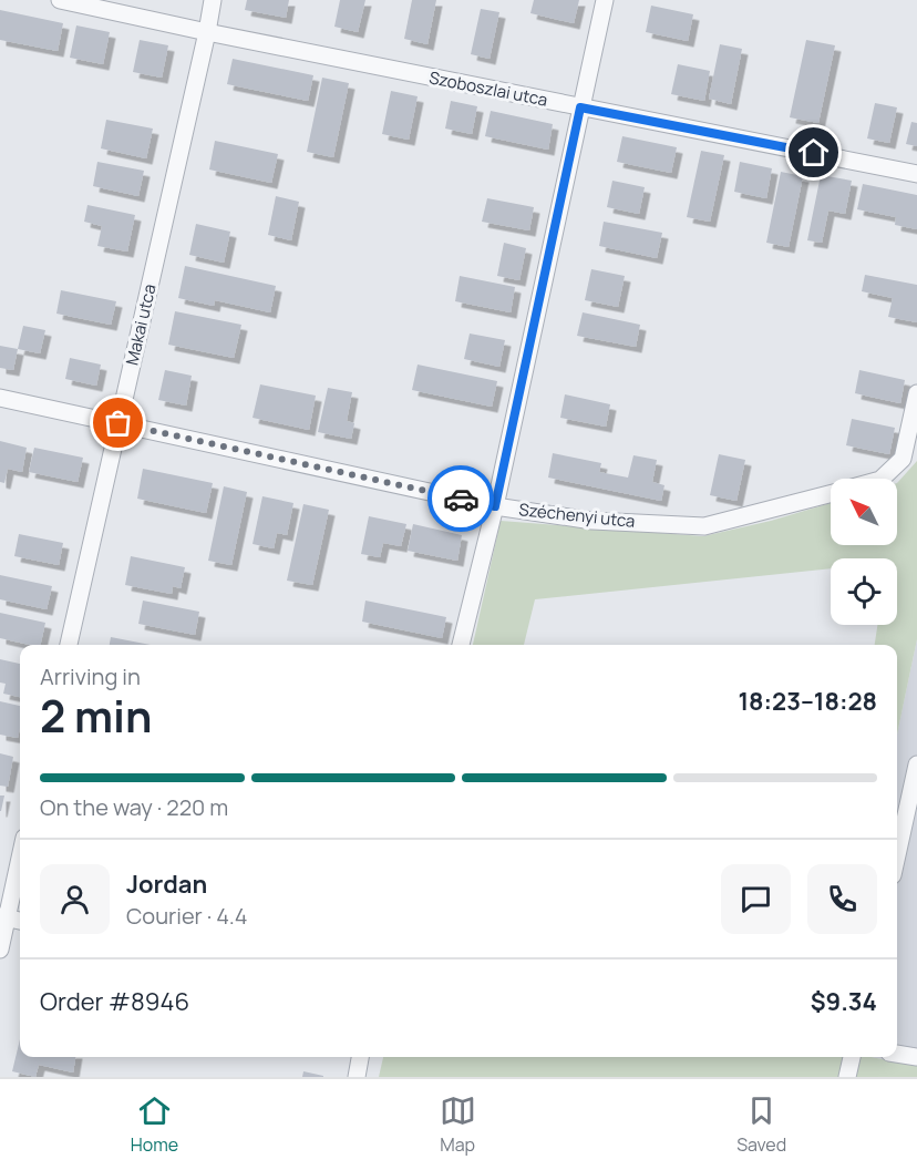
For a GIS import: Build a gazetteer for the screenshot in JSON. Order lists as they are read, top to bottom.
{
  "streets": {
    "street": ["Szoboszlai utca", "Makai utca", "Széchenyi utca"]
  },
  "crossings": [
    ["Szoboszlai utca", "Makai utca"],
    ["Makai utca", "Széchenyi utca"]
  ],
  "north": "top left",
  "page": {
    "heading": ["2 min", "Arriving in", "18:23–18:28"],
    "panel": [
      "Jordan",
      "Courier · 4.4",
      "Order #8946",
      "$9.34"
    ],
    "bar": "On the way · 220 m",
    "tabs": ["Home", "Map", "Saved"]
  }
}
